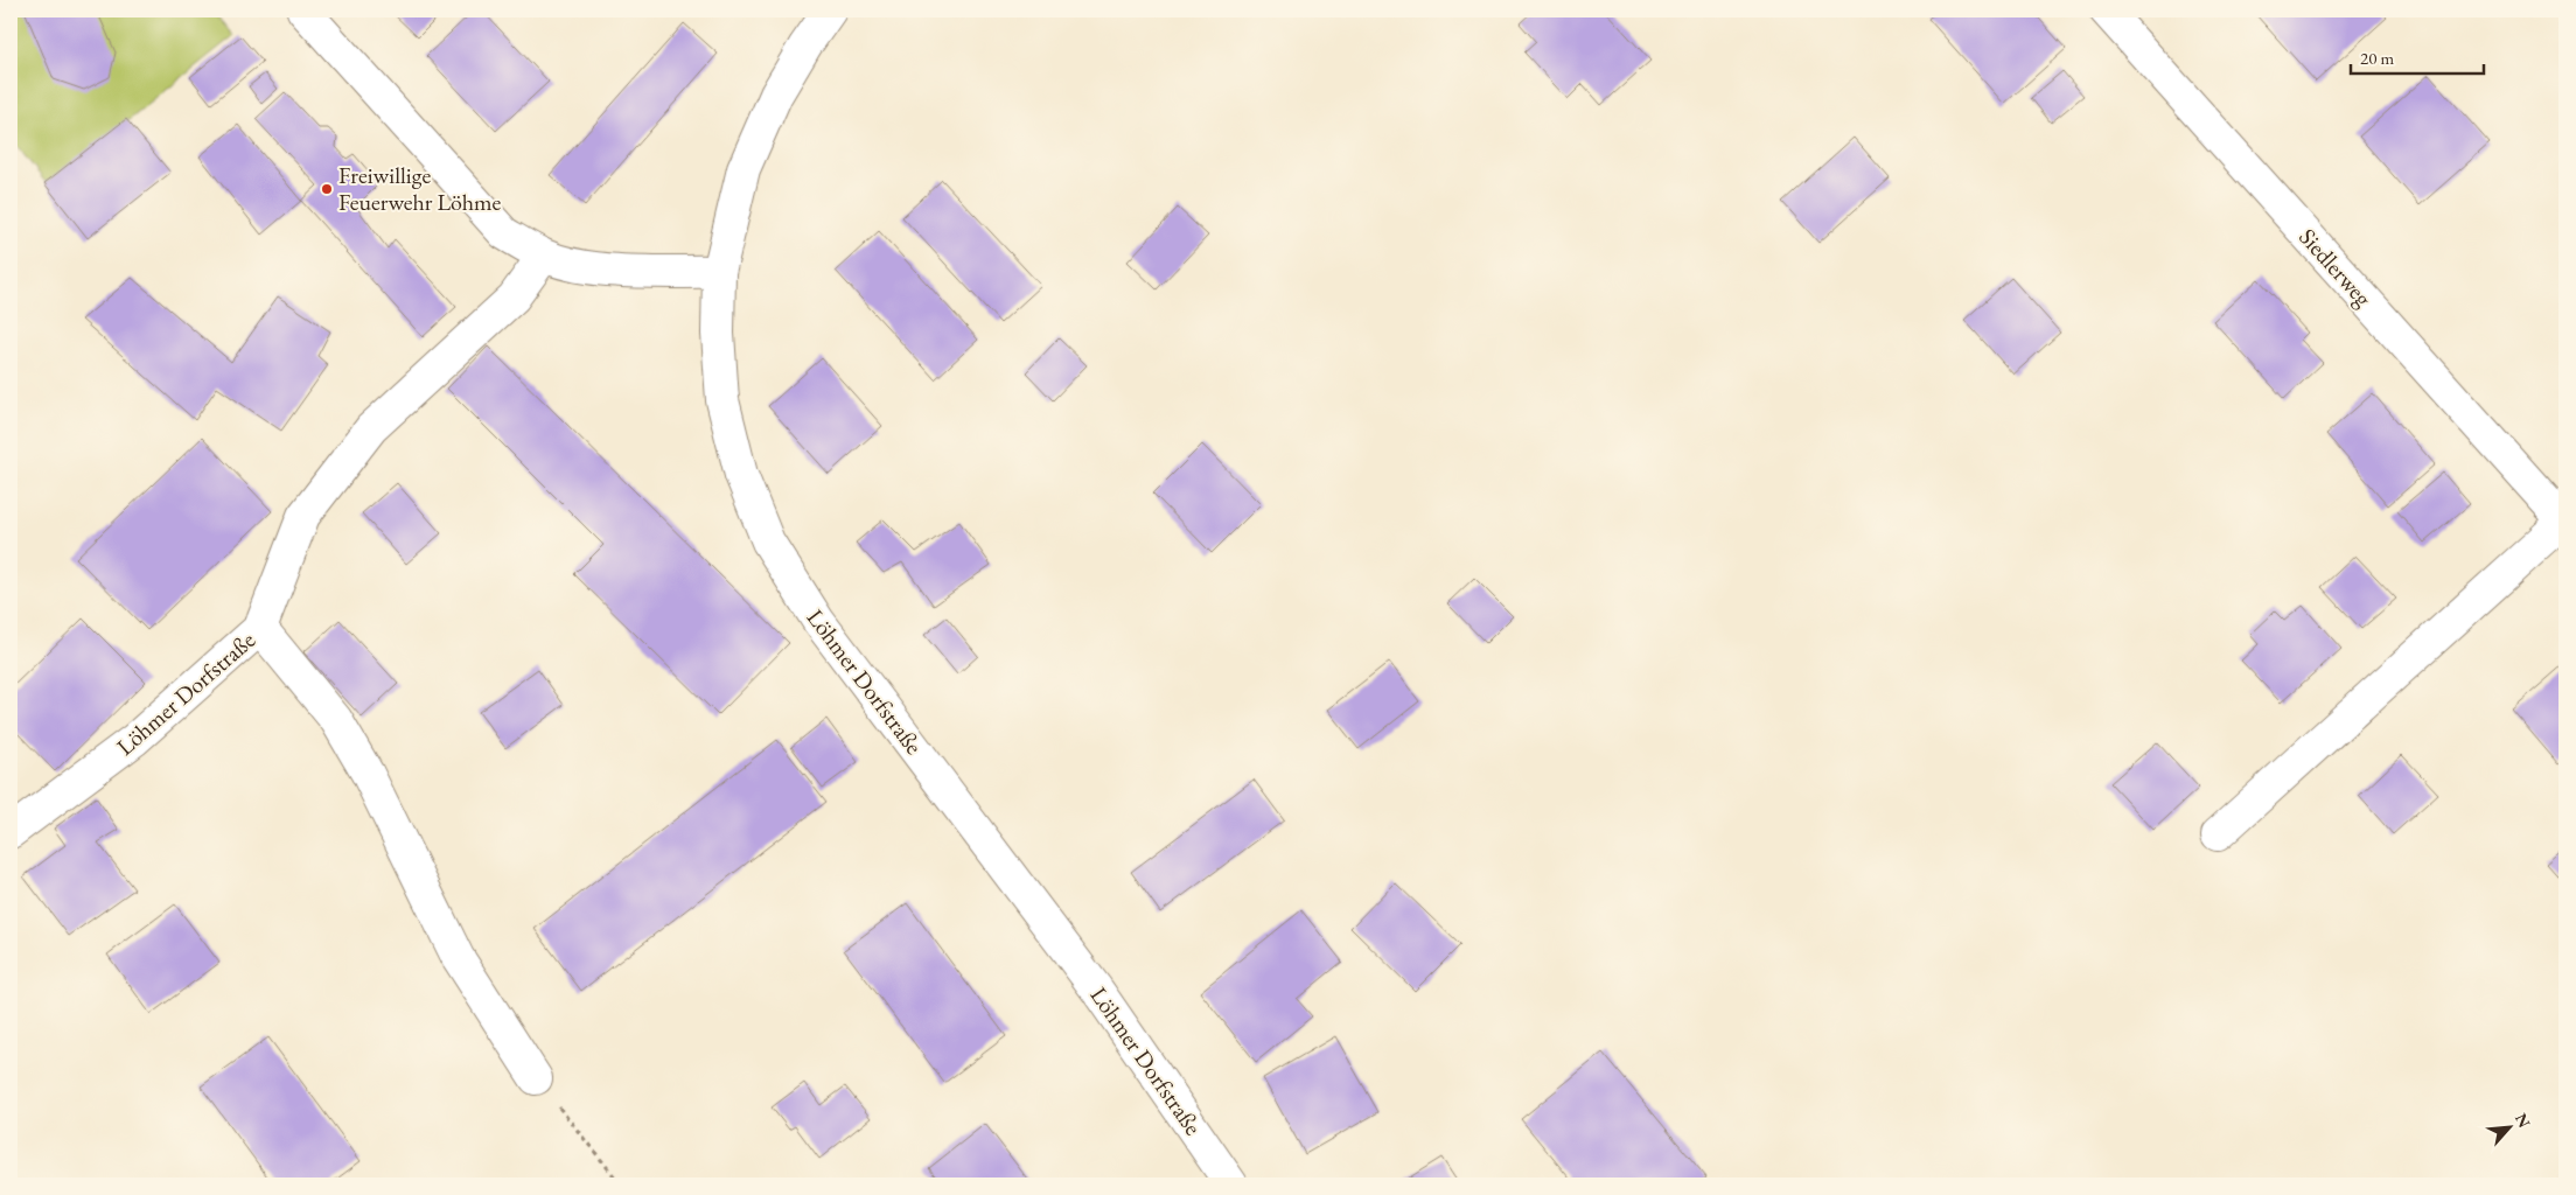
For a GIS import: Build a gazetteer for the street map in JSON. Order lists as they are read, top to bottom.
{
  "streets": {
    "street": ["Siedlerweg", "Löhmer Dorfstraße"]
  },
  "places": ["Freiwillige Feuerwehr Löhme"],
  "scale_bar": "20 m",
  "north": "top right"
}
